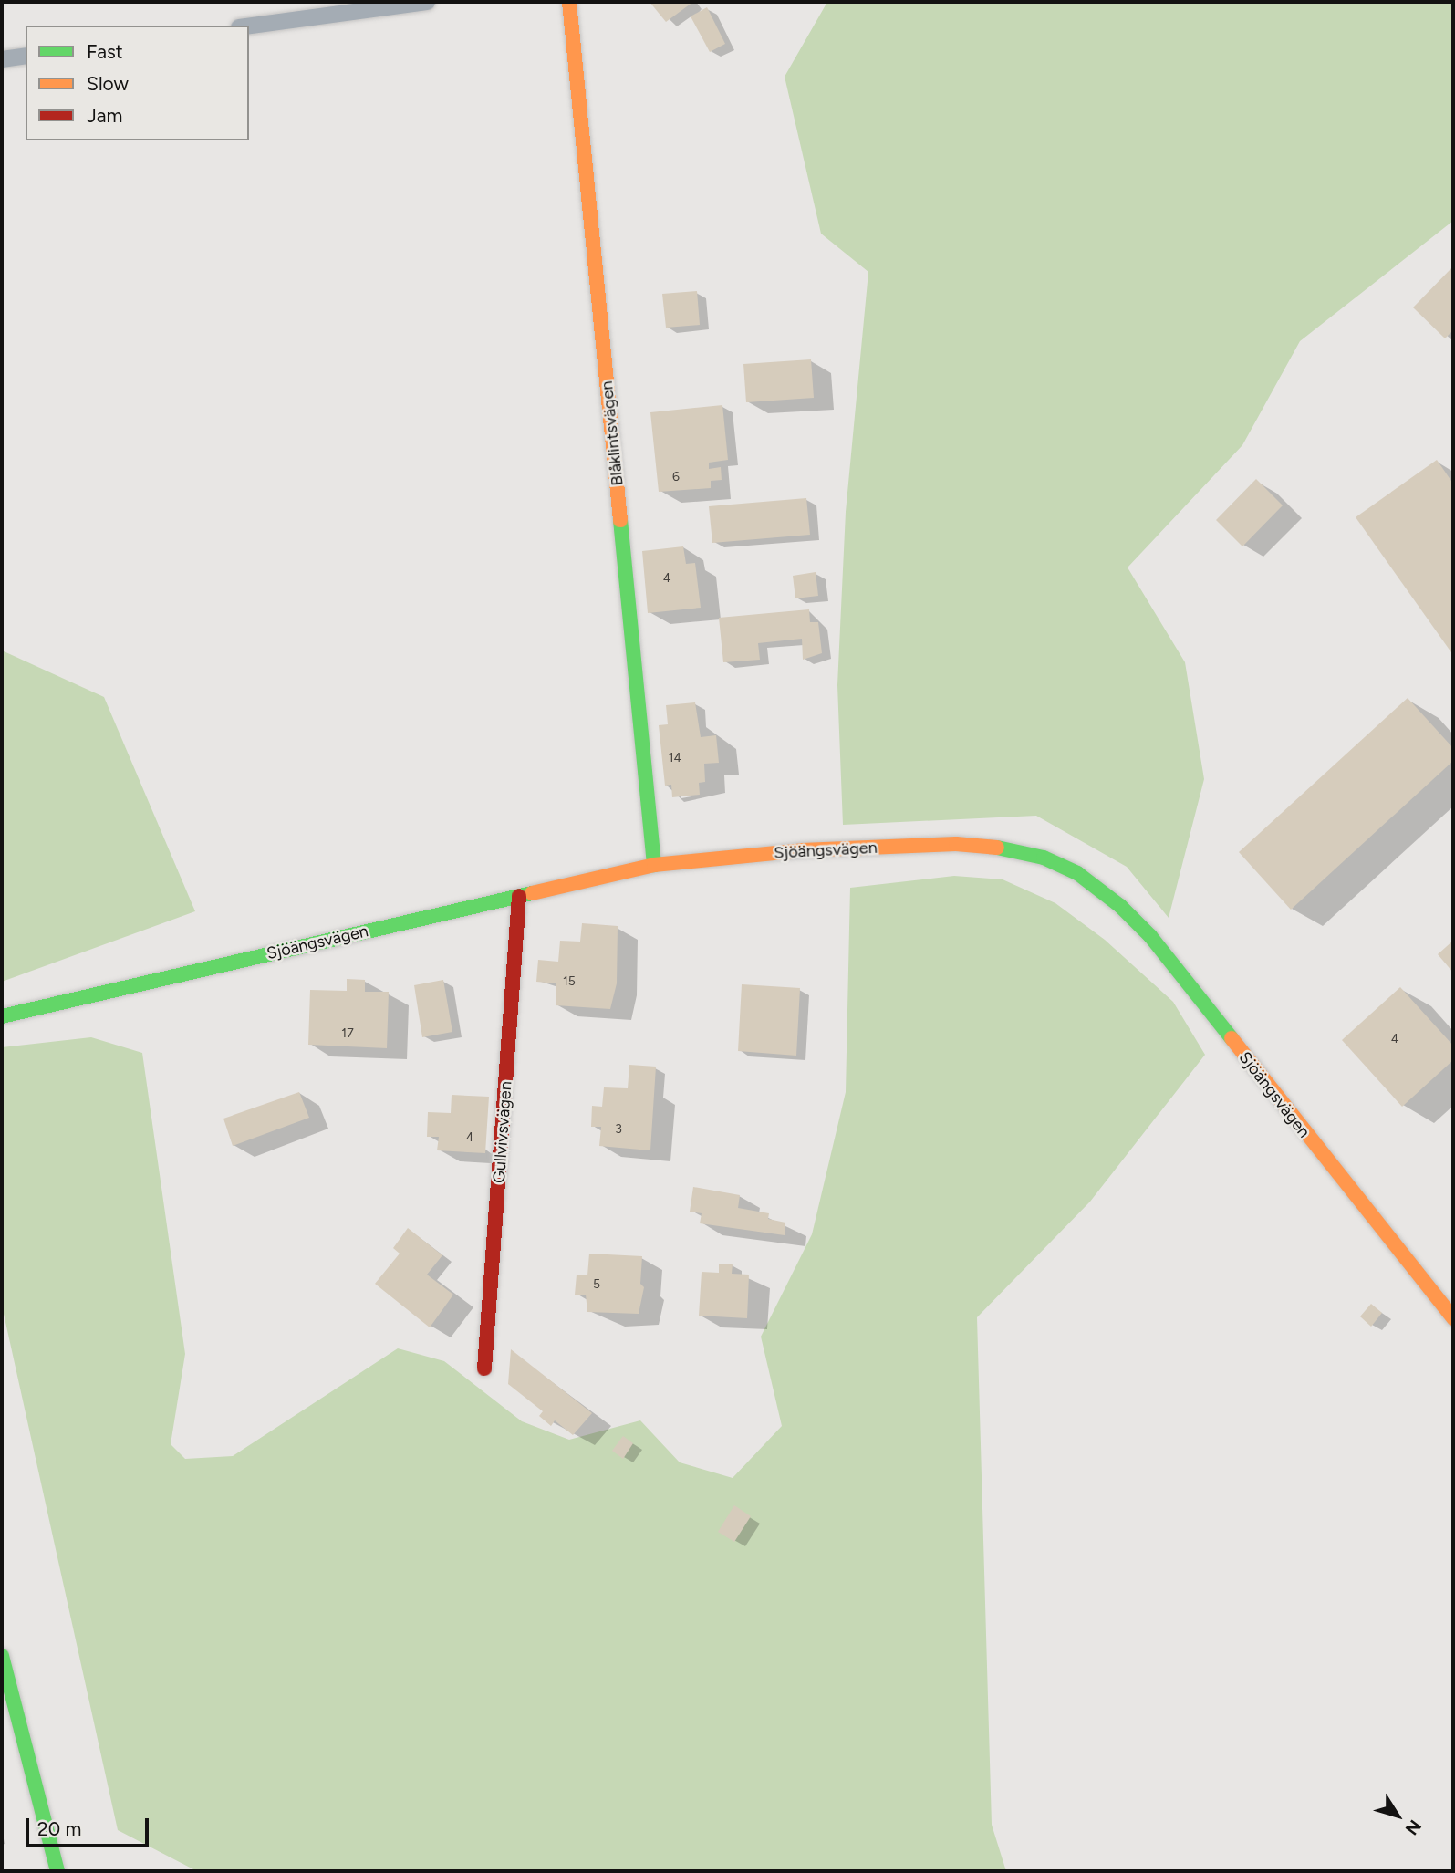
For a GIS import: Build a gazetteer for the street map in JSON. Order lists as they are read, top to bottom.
{
  "streets": {
    "street": ["Blåklintsvägen", "Sjöängsvägen", "Gullvivsvägen"]
  },
  "crossings": [
    ["Blåklintsvägen", "Sjöängsvägen"],
    ["Sjöängsvägen", "Gullvivsvägen"]
  ],
  "house_numbers": [
    "6",
    "4",
    "14",
    "15",
    "17",
    "4",
    "3",
    "4",
    "5"
  ],
  "legend": ["Fast", "Slow", "Jam"],
  "scale_bar": "20 m",
  "north": "bottom right"
}
